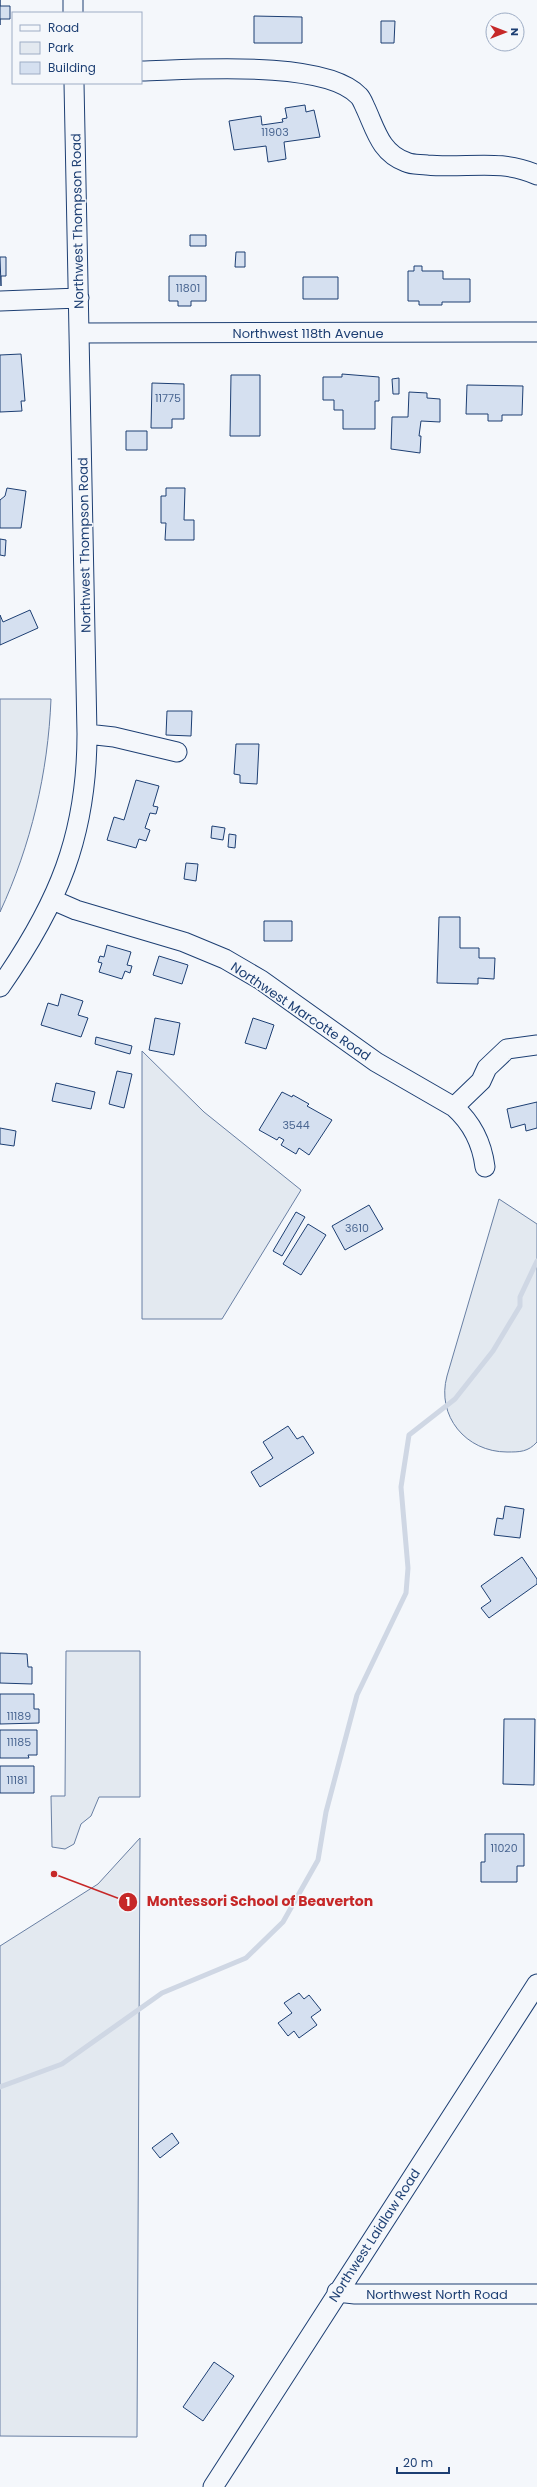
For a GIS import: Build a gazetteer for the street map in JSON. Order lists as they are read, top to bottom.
{
  "streets": {
    "street": [
      "Northwest Thompson Road",
      "Northwest 118th Avenue",
      "Northwest Marcotte Road",
      "Northwest Laidlaw Road",
      "Northwest North Road"
    ]
  },
  "crossings": [
    ["Northwest Thompson Road", "Northwest 118th Avenue"],
    ["Northwest Thompson Road", "Northwest Marcotte Road"],
    ["Northwest Laidlaw Road", "Northwest North Road"]
  ],
  "places": ["Montessori School of Beaverton"],
  "house_numbers": [
    "11903",
    "11801",
    "11775",
    "3544",
    "3610",
    "11189",
    "11185",
    "11181",
    "11020"
  ],
  "legend": ["Road", "Park", "Building"],
  "scale_bar": "20 m",
  "north": "right"
}
